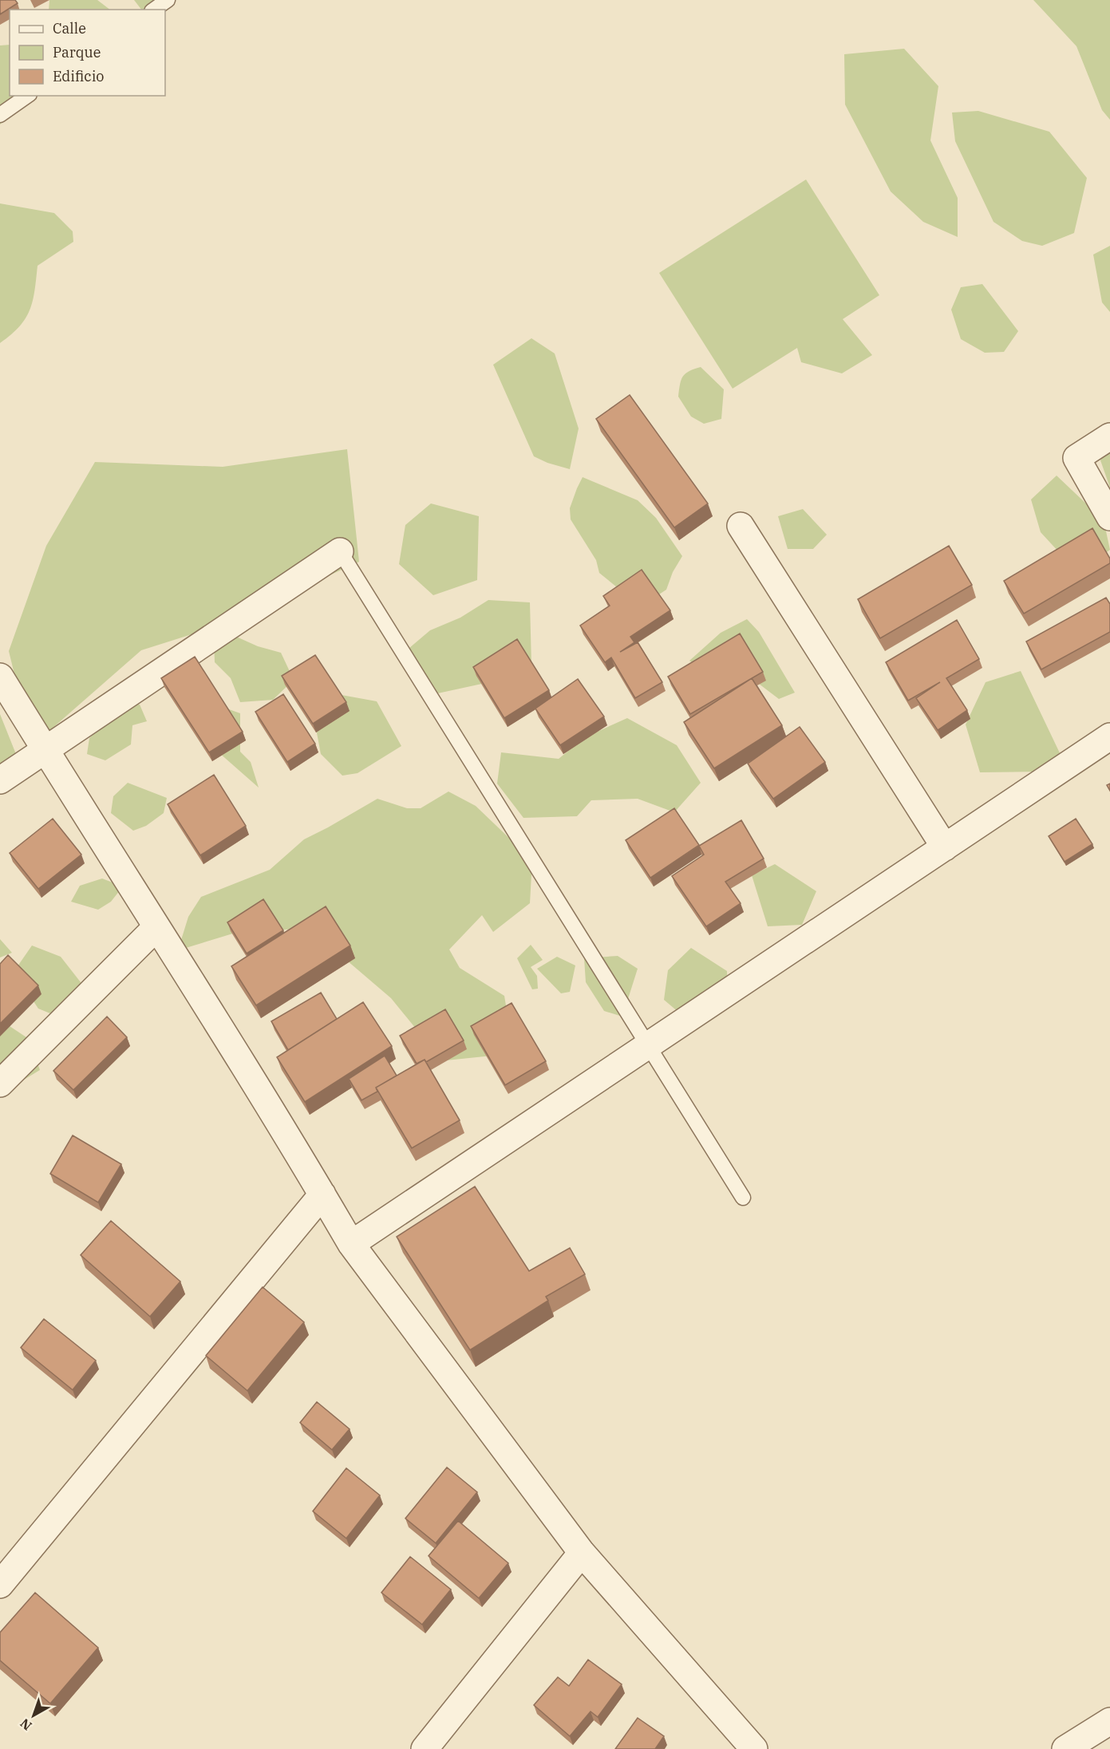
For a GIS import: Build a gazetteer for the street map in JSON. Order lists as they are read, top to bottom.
{
  "legend": ["Calle", "Parque", "Edificio"],
  "north": "bottom left"
}
